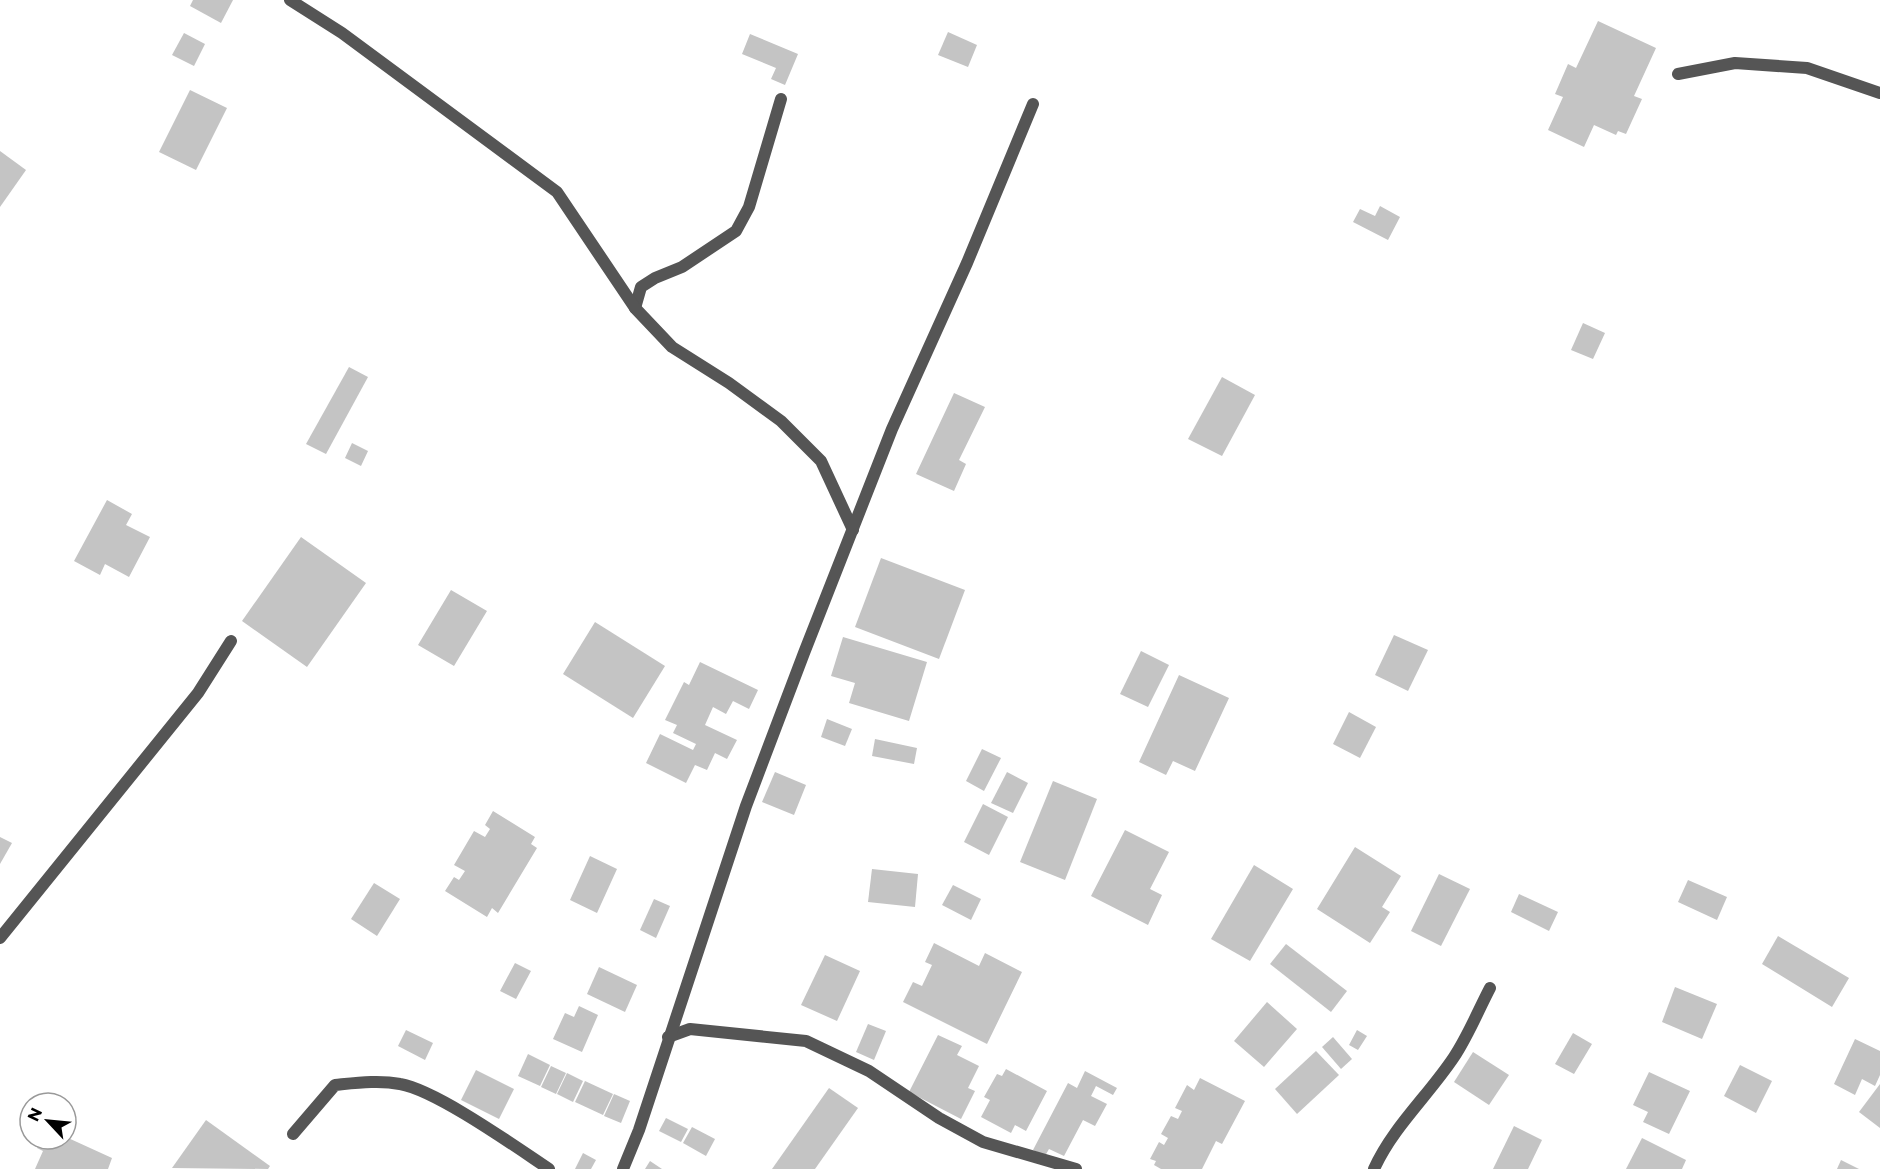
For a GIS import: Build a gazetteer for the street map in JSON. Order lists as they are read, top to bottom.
{
  "north": "top left"
}
